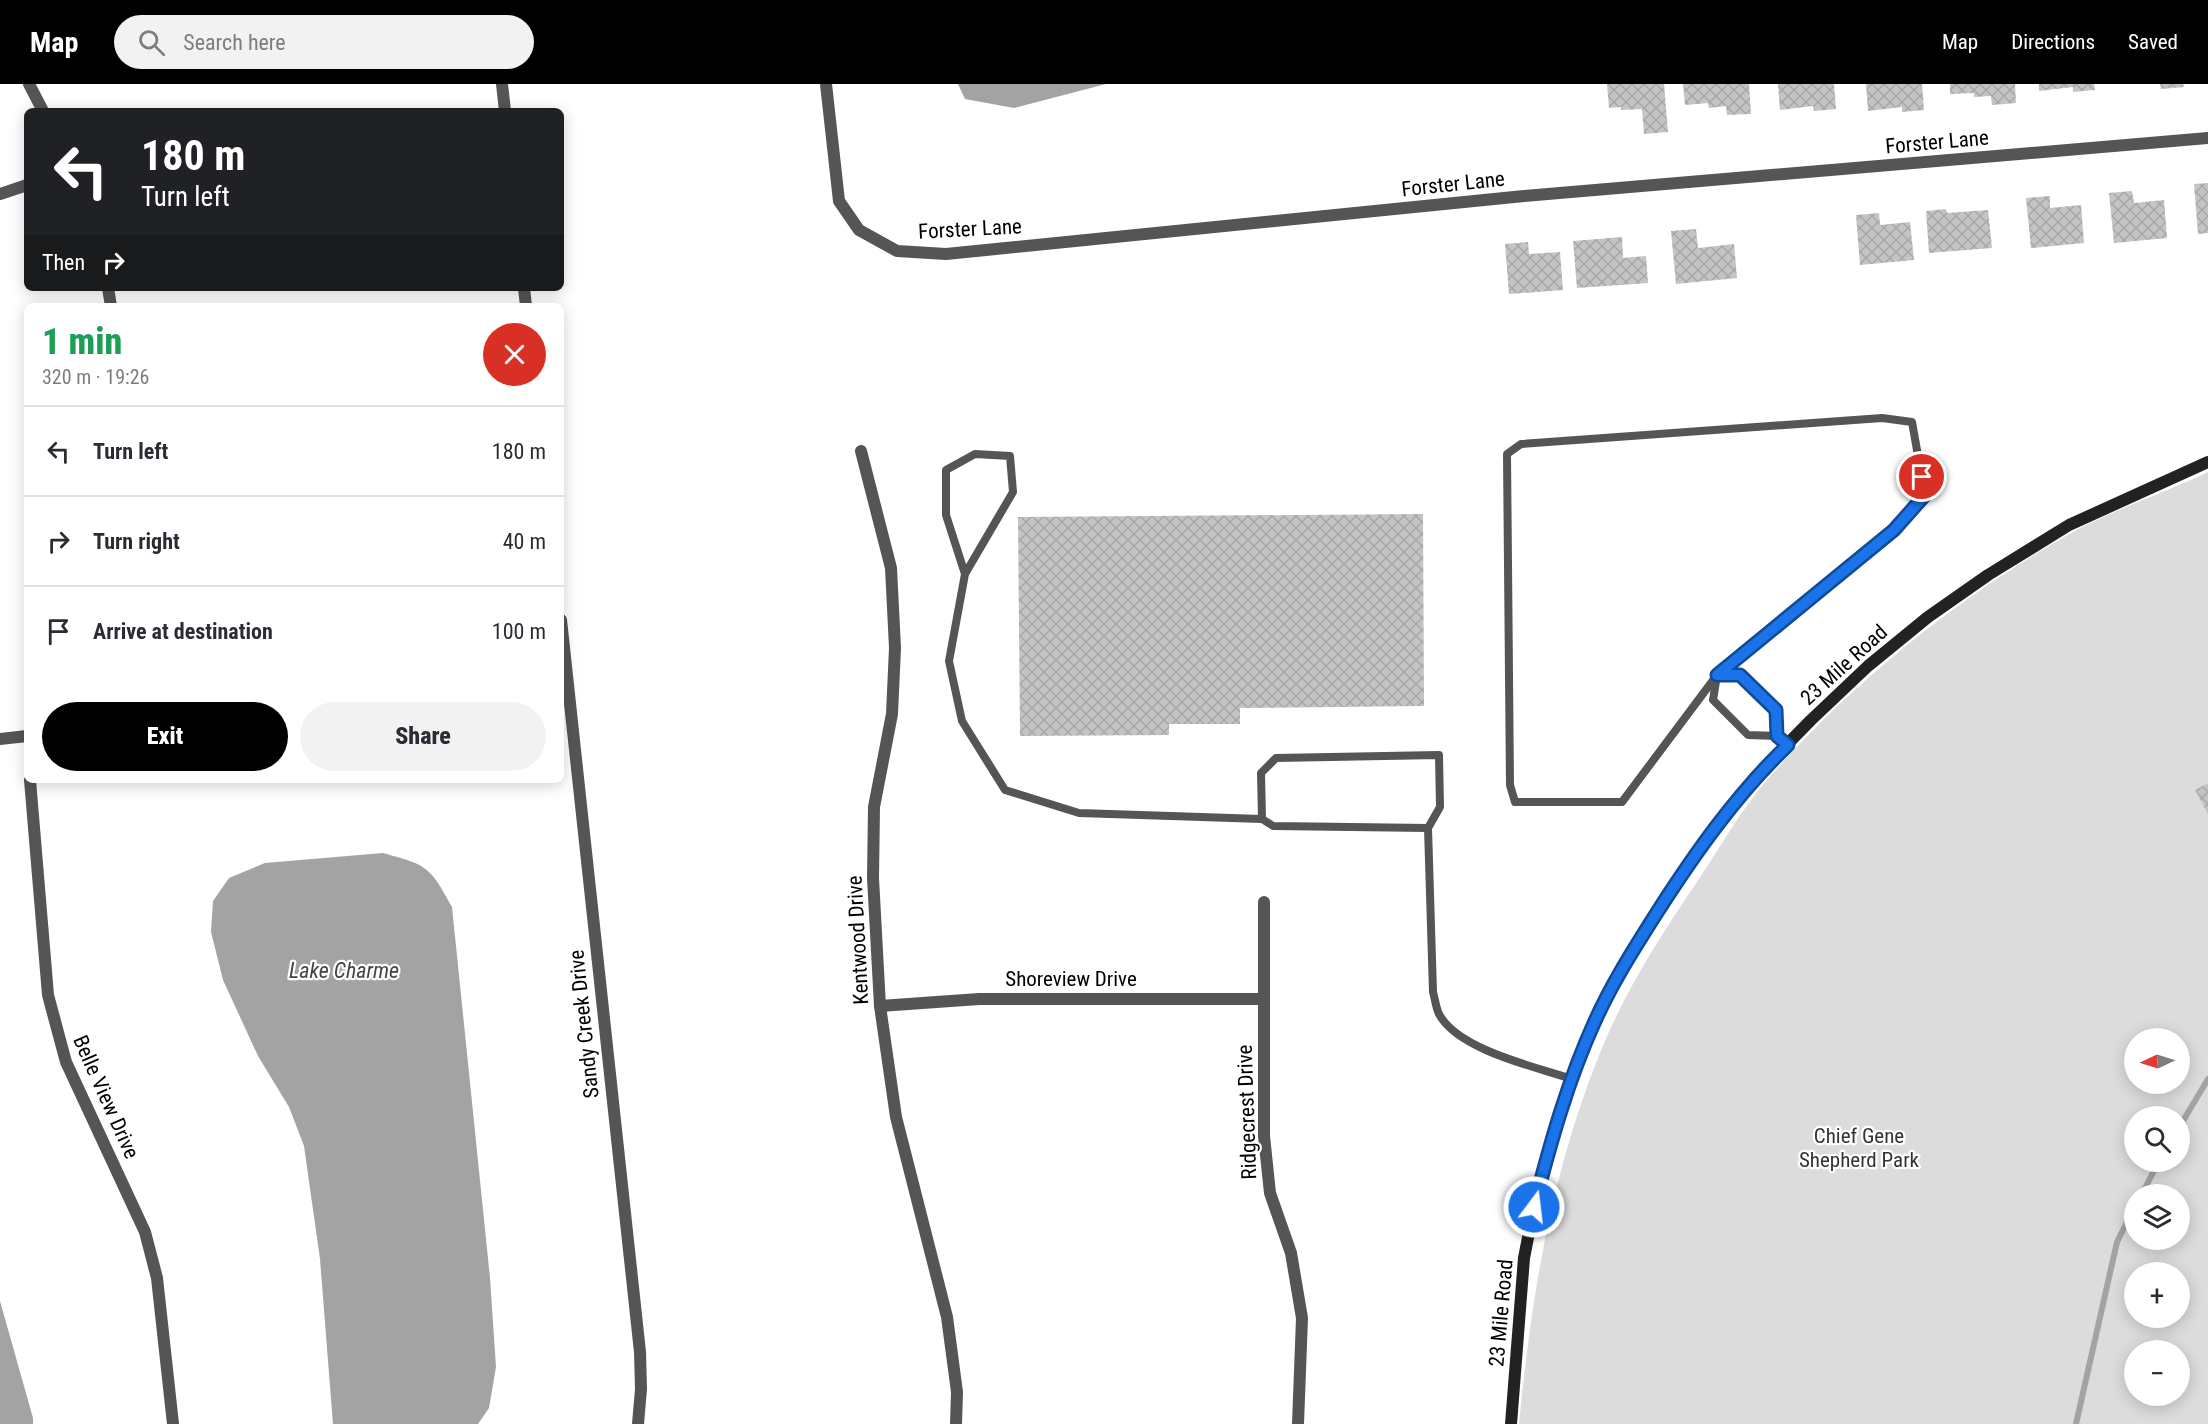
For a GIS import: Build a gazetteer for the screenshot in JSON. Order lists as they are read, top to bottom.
{
  "streets": {
    "main road": ["23 Mile Road"],
    "street": [
      "Forster Lane",
      "Kentwood Drive",
      "Shoreview Drive",
      "Sandy Creek Drive",
      "Belle View Drive",
      "Ridgecrest Drive"
    ]
  },
  "crossings": [
    ["Kentwood Drive", "Shoreview Drive"],
    ["Shoreview Drive", "Ridgecrest Drive"]
  ],
  "water": ["Lake Charme"],
  "parks": ["Chief Gene Shepherd Park"],
  "north": "left",
  "page": {
    "header": "Map",
    "search": "Search here",
    "nav": ["Map", "Directions", "Saved"],
    "turn": ["180 m", "Turn left"],
    "then": "Then",
    "heading": ["1 min", "320 m · 19:26"],
    "list": [
      {
        "name": "Turn left",
        "value": "180 m"
      },
      {
        "name": "Turn right",
        "value": "40 m"
      },
      {
        "name": "Arrive at destination",
        "value": "100 m"
      }
    ],
    "buttons": ["Exit", "Share"],
    "map_buttons": ["+", "−"]
  }
}
